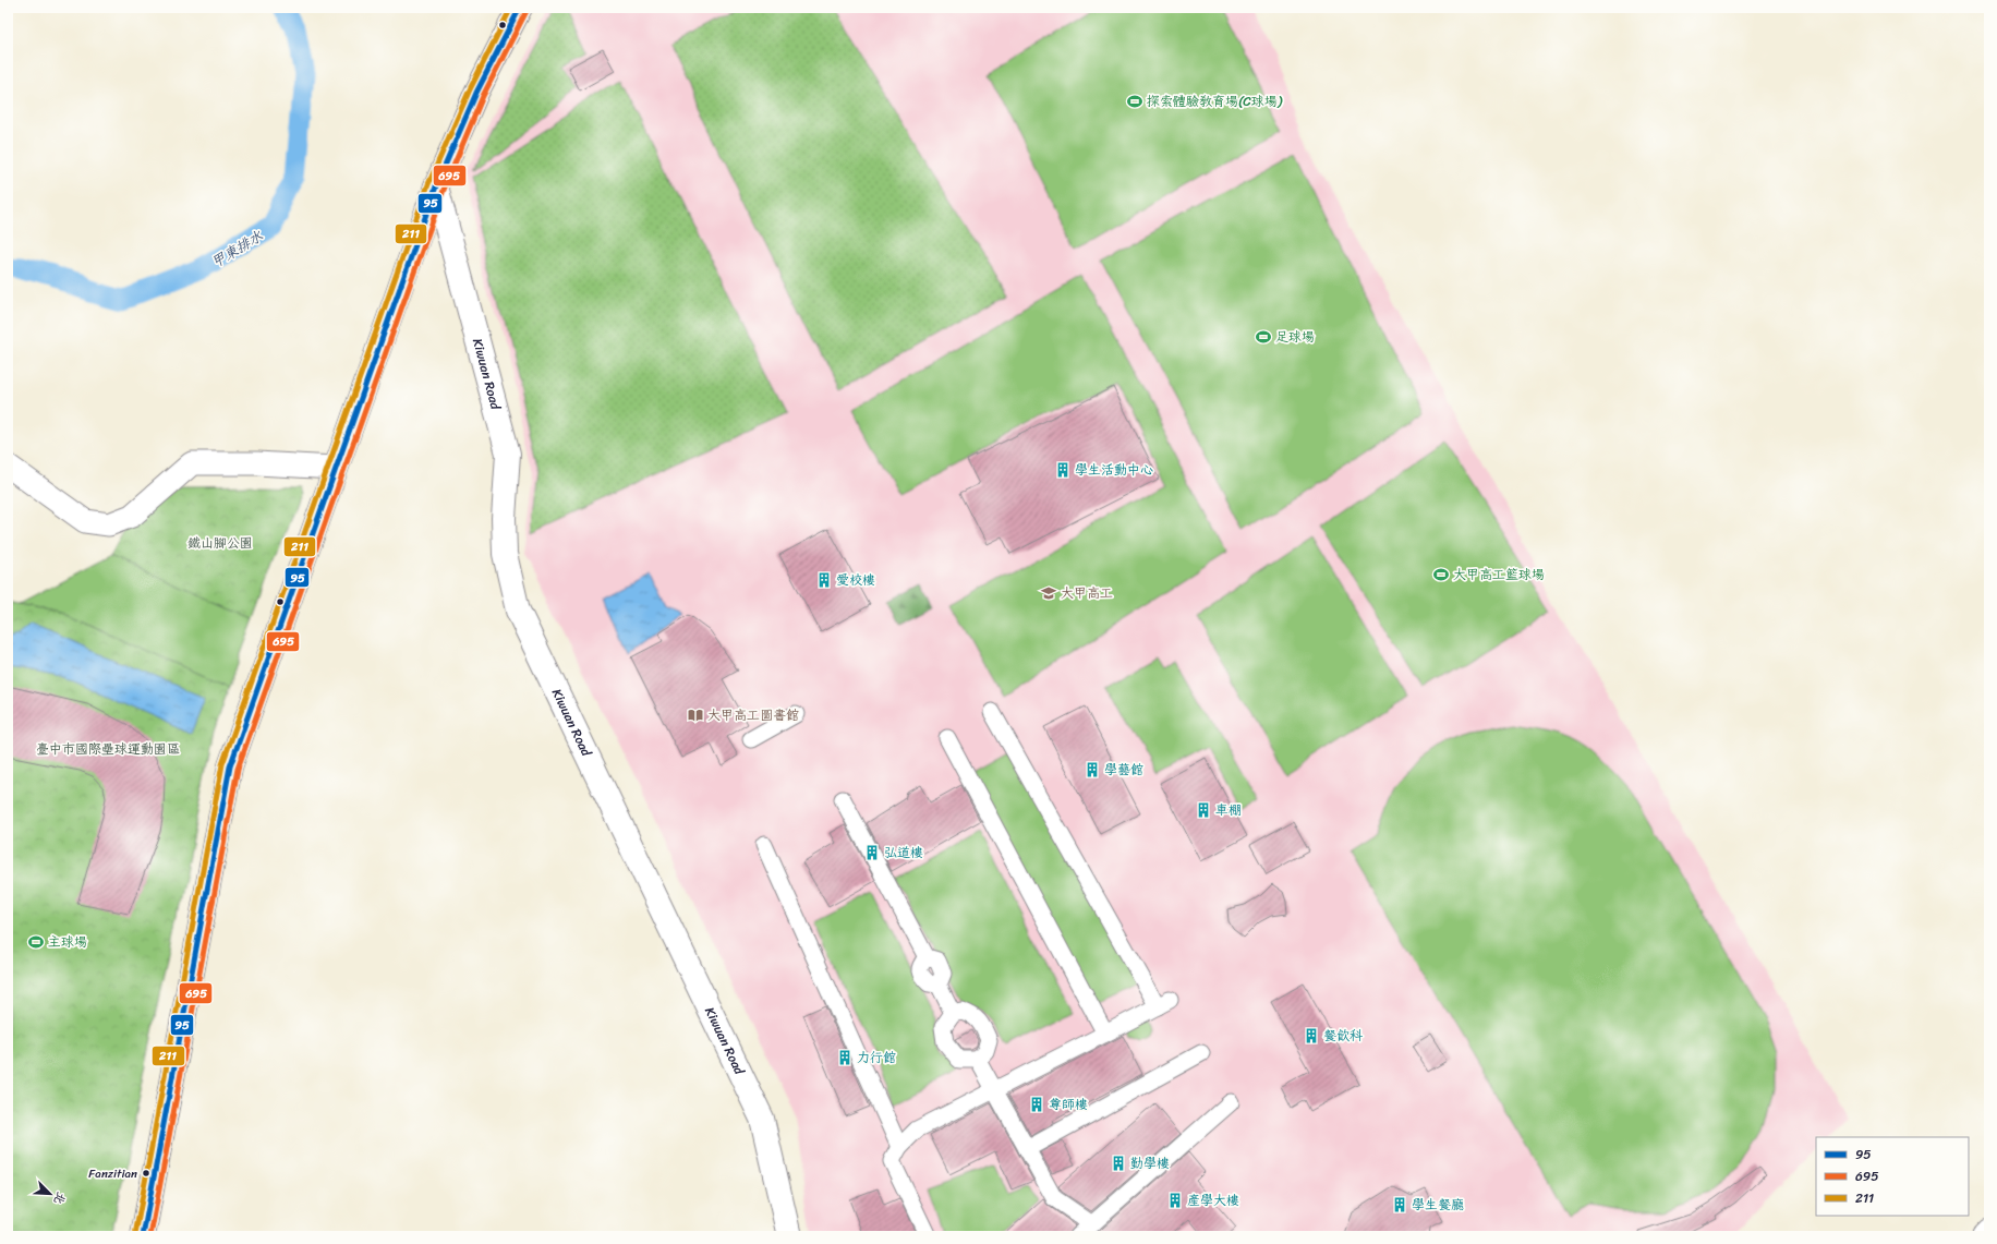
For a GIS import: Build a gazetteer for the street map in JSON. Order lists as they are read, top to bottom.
{
  "streets": {
    "street": ["Kiwuan Road"]
  },
  "water": ["甲東排水"],
  "parks": ["鐵山腳公園", "臺中市國際壘球運動園區"],
  "places": {
    "sports": [
      "探索體驗教育場(C球場)",
      "足球場",
      "大甲高工籃球場",
      "主球場"
    ],
    "building": [
      "學生活動中心",
      "愛校樓",
      "學藝館",
      "車棚",
      "弘道樓",
      "餐飲科",
      "力行館",
      "尊師樓",
      "勤學樓",
      "產學大樓",
      "學生餐廳"
    ],
    "school or university": ["大甲高工"],
    "library": ["大甲高工圖書館"],
    "other": ["Fanzitian"]
  },
  "lines": ["transit line 95", "transit line 211", "transit line 695"],
  "legend": ["95", "695", "211"],
  "north": "bottom right"
}
